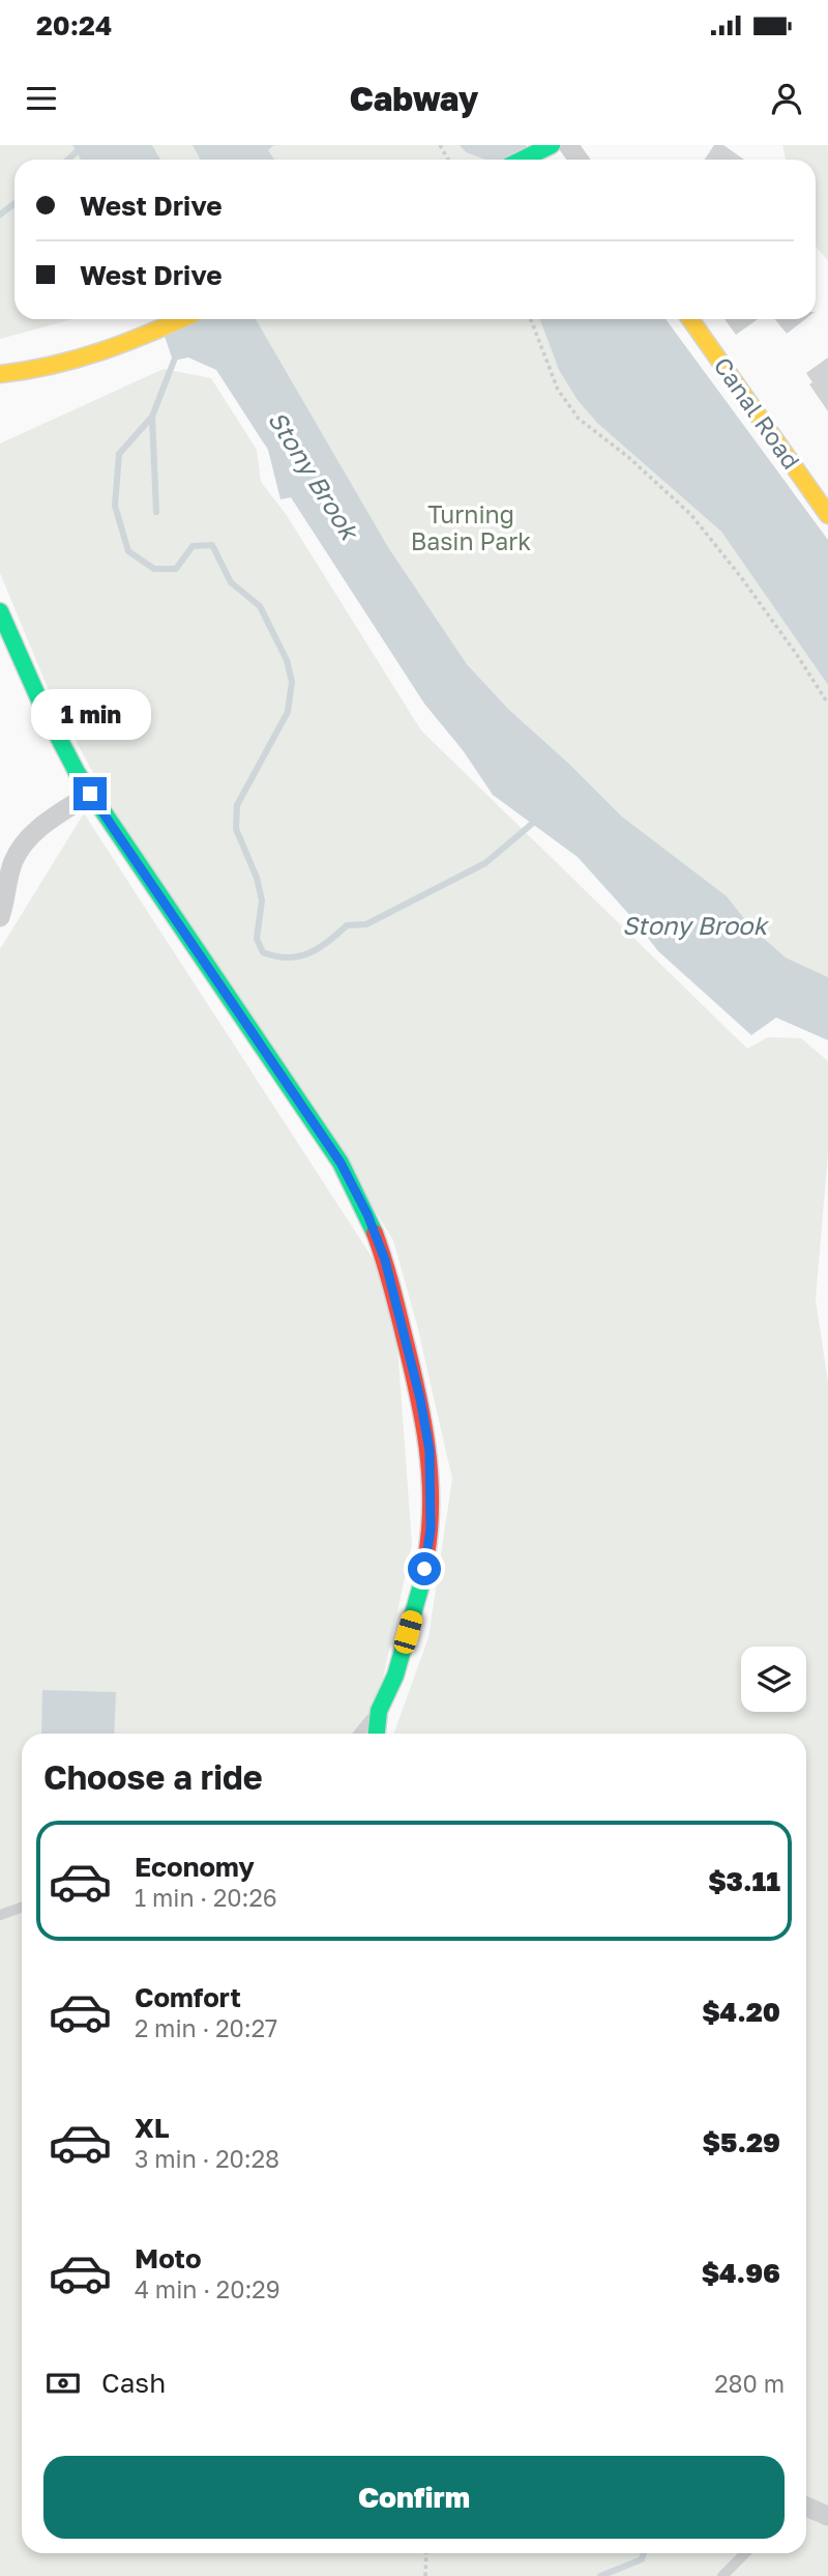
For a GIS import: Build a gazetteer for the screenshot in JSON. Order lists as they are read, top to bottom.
{
  "streets": {
    "street": ["Canal Road"]
  },
  "water": ["Stony Brook"],
  "parks": ["Turning Basin Park"],
  "page": {
    "status": "20:24",
    "header": "Cabway",
    "banner": ["West Drive", "West Drive"],
    "bubble": "1 min",
    "heading": "Choose a ride",
    "list": [
      {
        "name": "Economy",
        "note": "1 min · 20:26",
        "value": "$3.11"
      },
      {
        "name": "Comfort",
        "note": "2 min · 20:27",
        "value": "$4.20"
      },
      {
        "name": "XL",
        "note": "3 min · 20:28",
        "value": "$5.29"
      },
      {
        "name": "Moto",
        "note": "4 min · 20:29",
        "value": "$4.96"
      }
    ],
    "pay": ["Cash", "280 m"],
    "buttons": "Confirm"
  }
}
